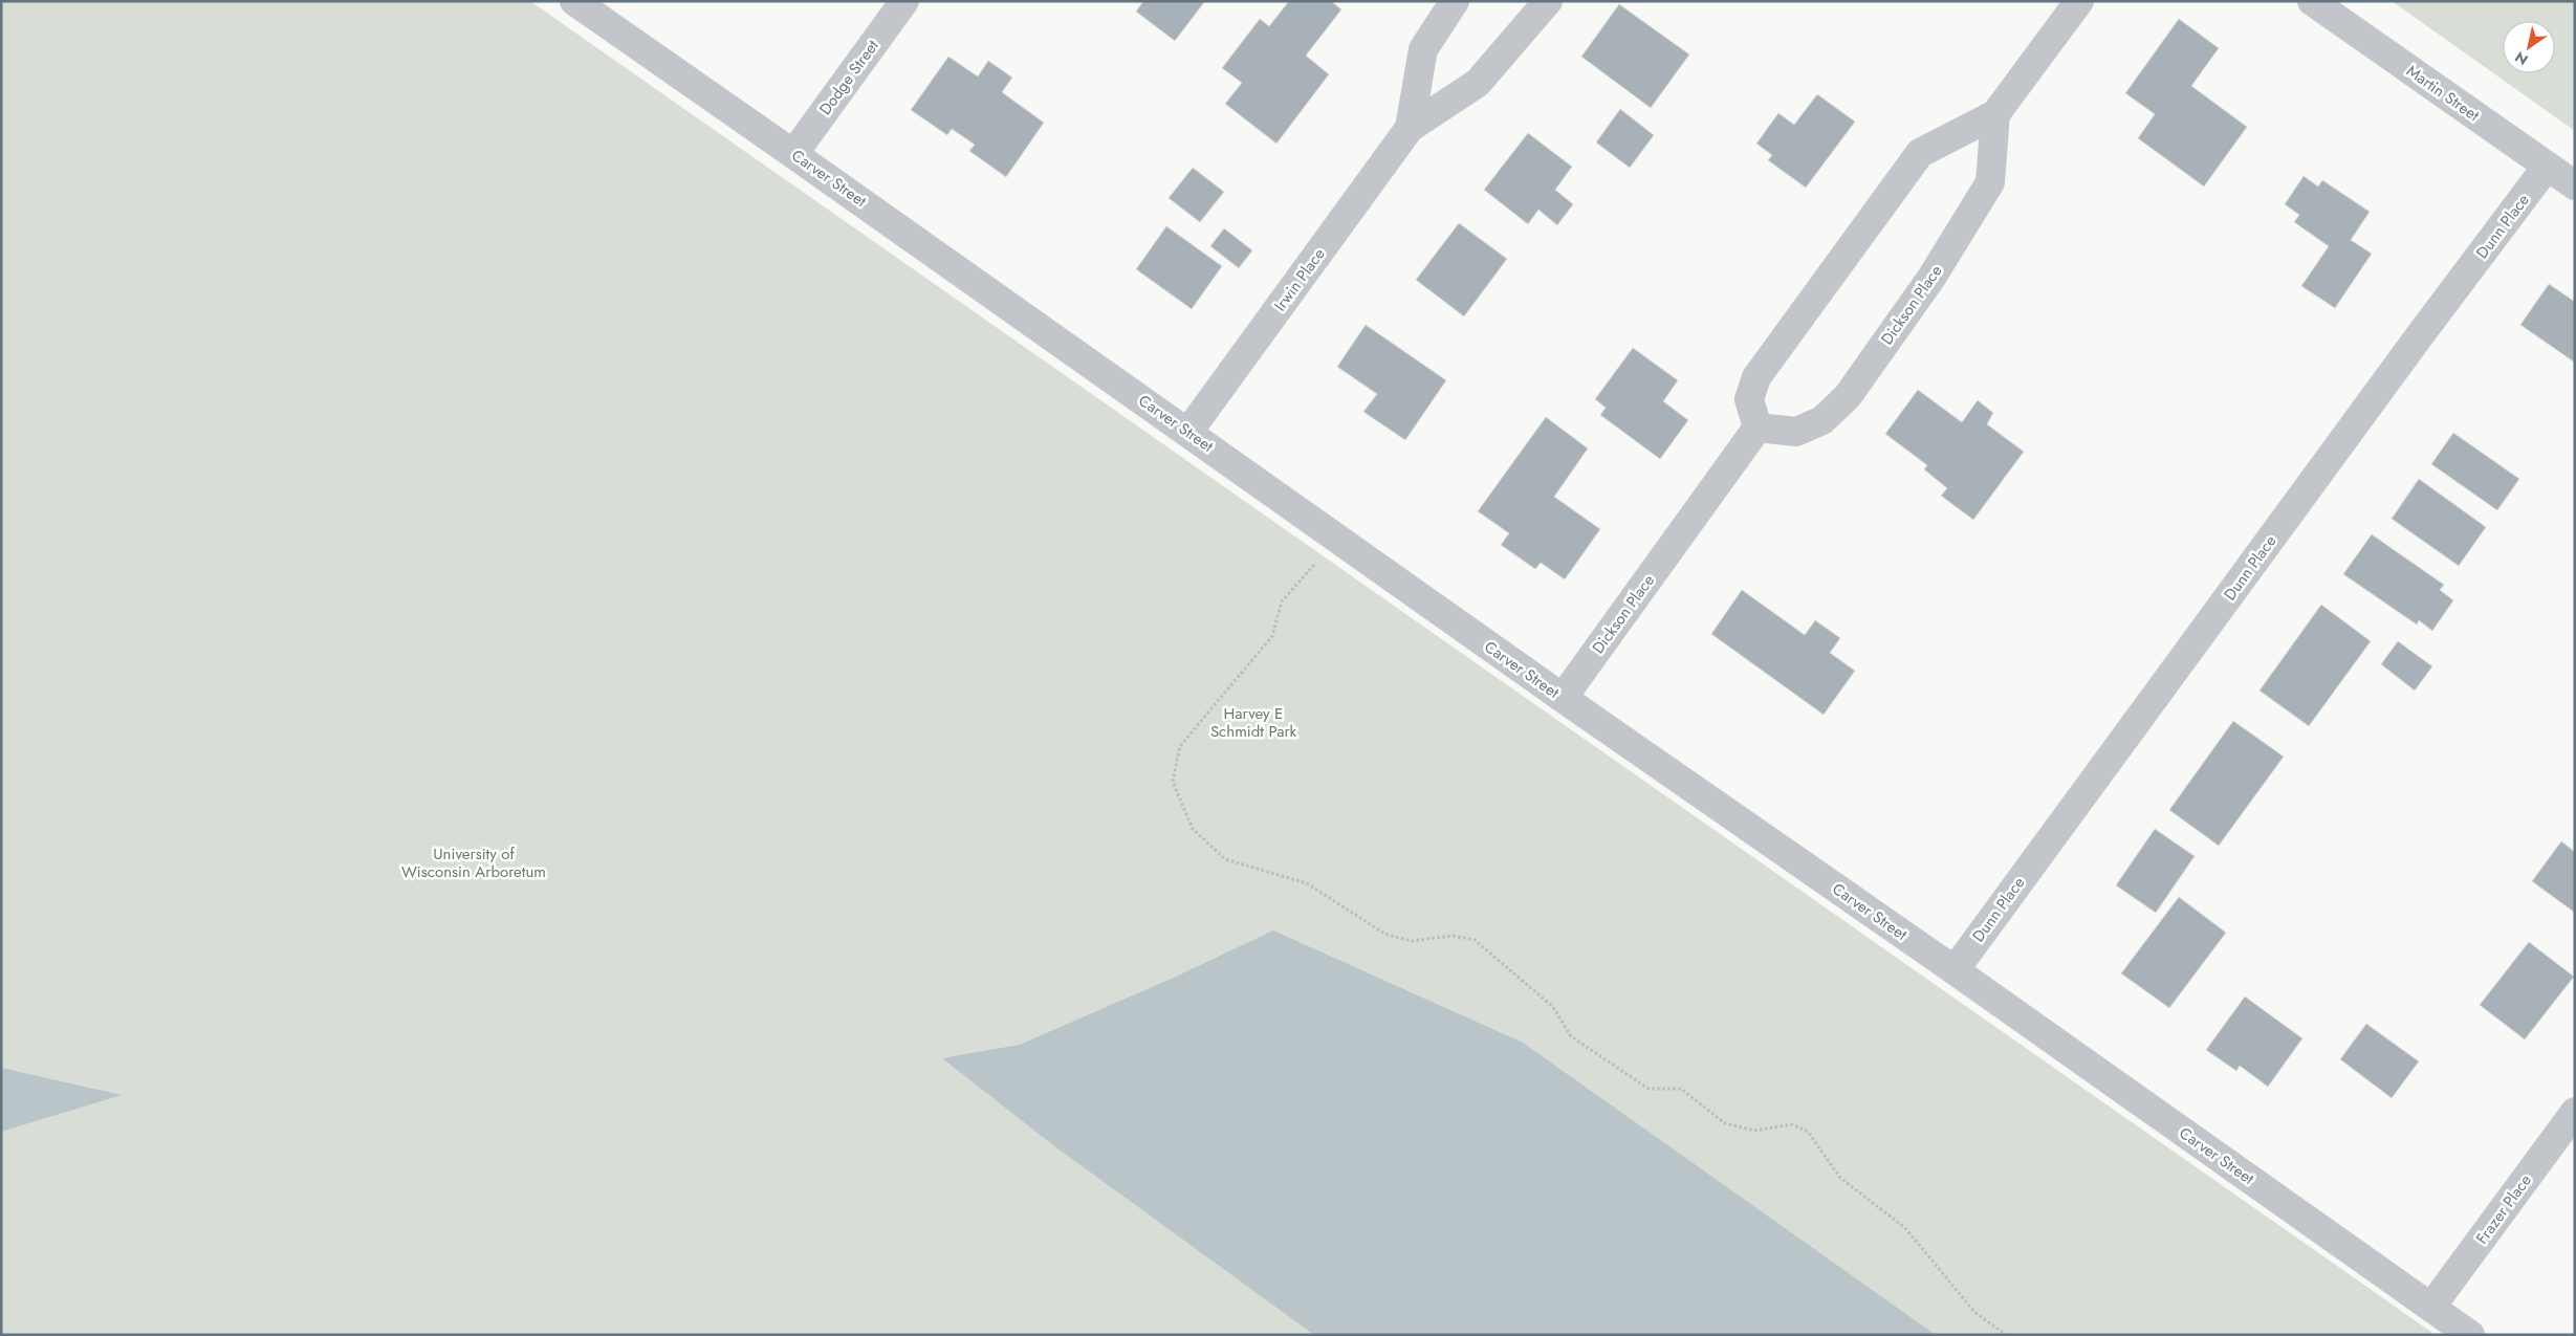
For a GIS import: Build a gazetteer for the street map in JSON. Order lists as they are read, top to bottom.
{
  "streets": {
    "street": [
      "Dodge Street",
      "Martin Street",
      "Carver Street",
      "Dunn Place",
      "Irwin Place",
      "Dickson Place",
      "Frazer Place"
    ]
  },
  "crossings": [
    ["Dodge Street", "Carver Street"],
    ["Martin Street", "Dunn Place"],
    ["Carver Street", "Dunn Place"],
    ["Carver Street", "Irwin Place"],
    ["Carver Street", "Dickson Place"],
    ["Carver Street", "Frazer Place"]
  ],
  "parks": ["Harvey E Schmidt Park", "University of Wisconsin Arboretum"],
  "north": "bottom left"
}
